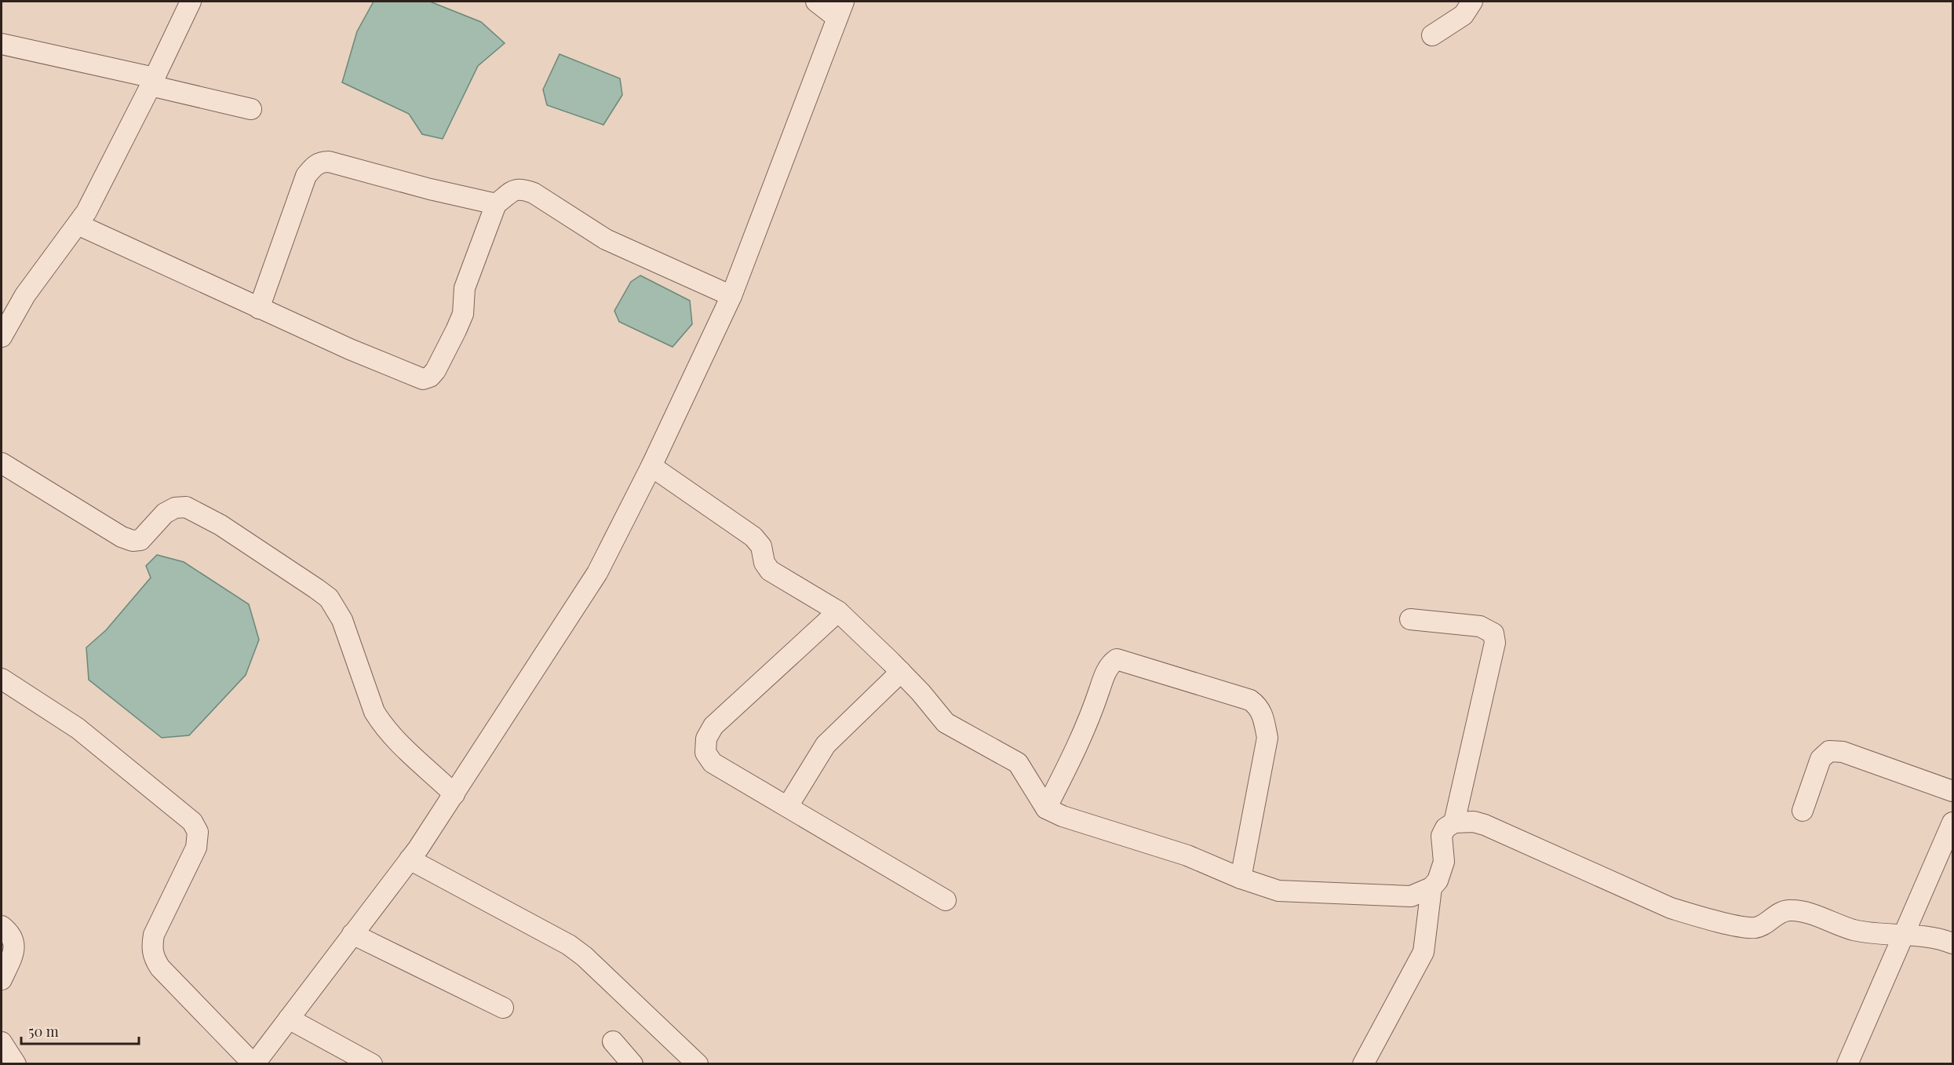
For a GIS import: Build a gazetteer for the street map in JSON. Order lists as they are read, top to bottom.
{
  "scale_bar": "50 m"
}
